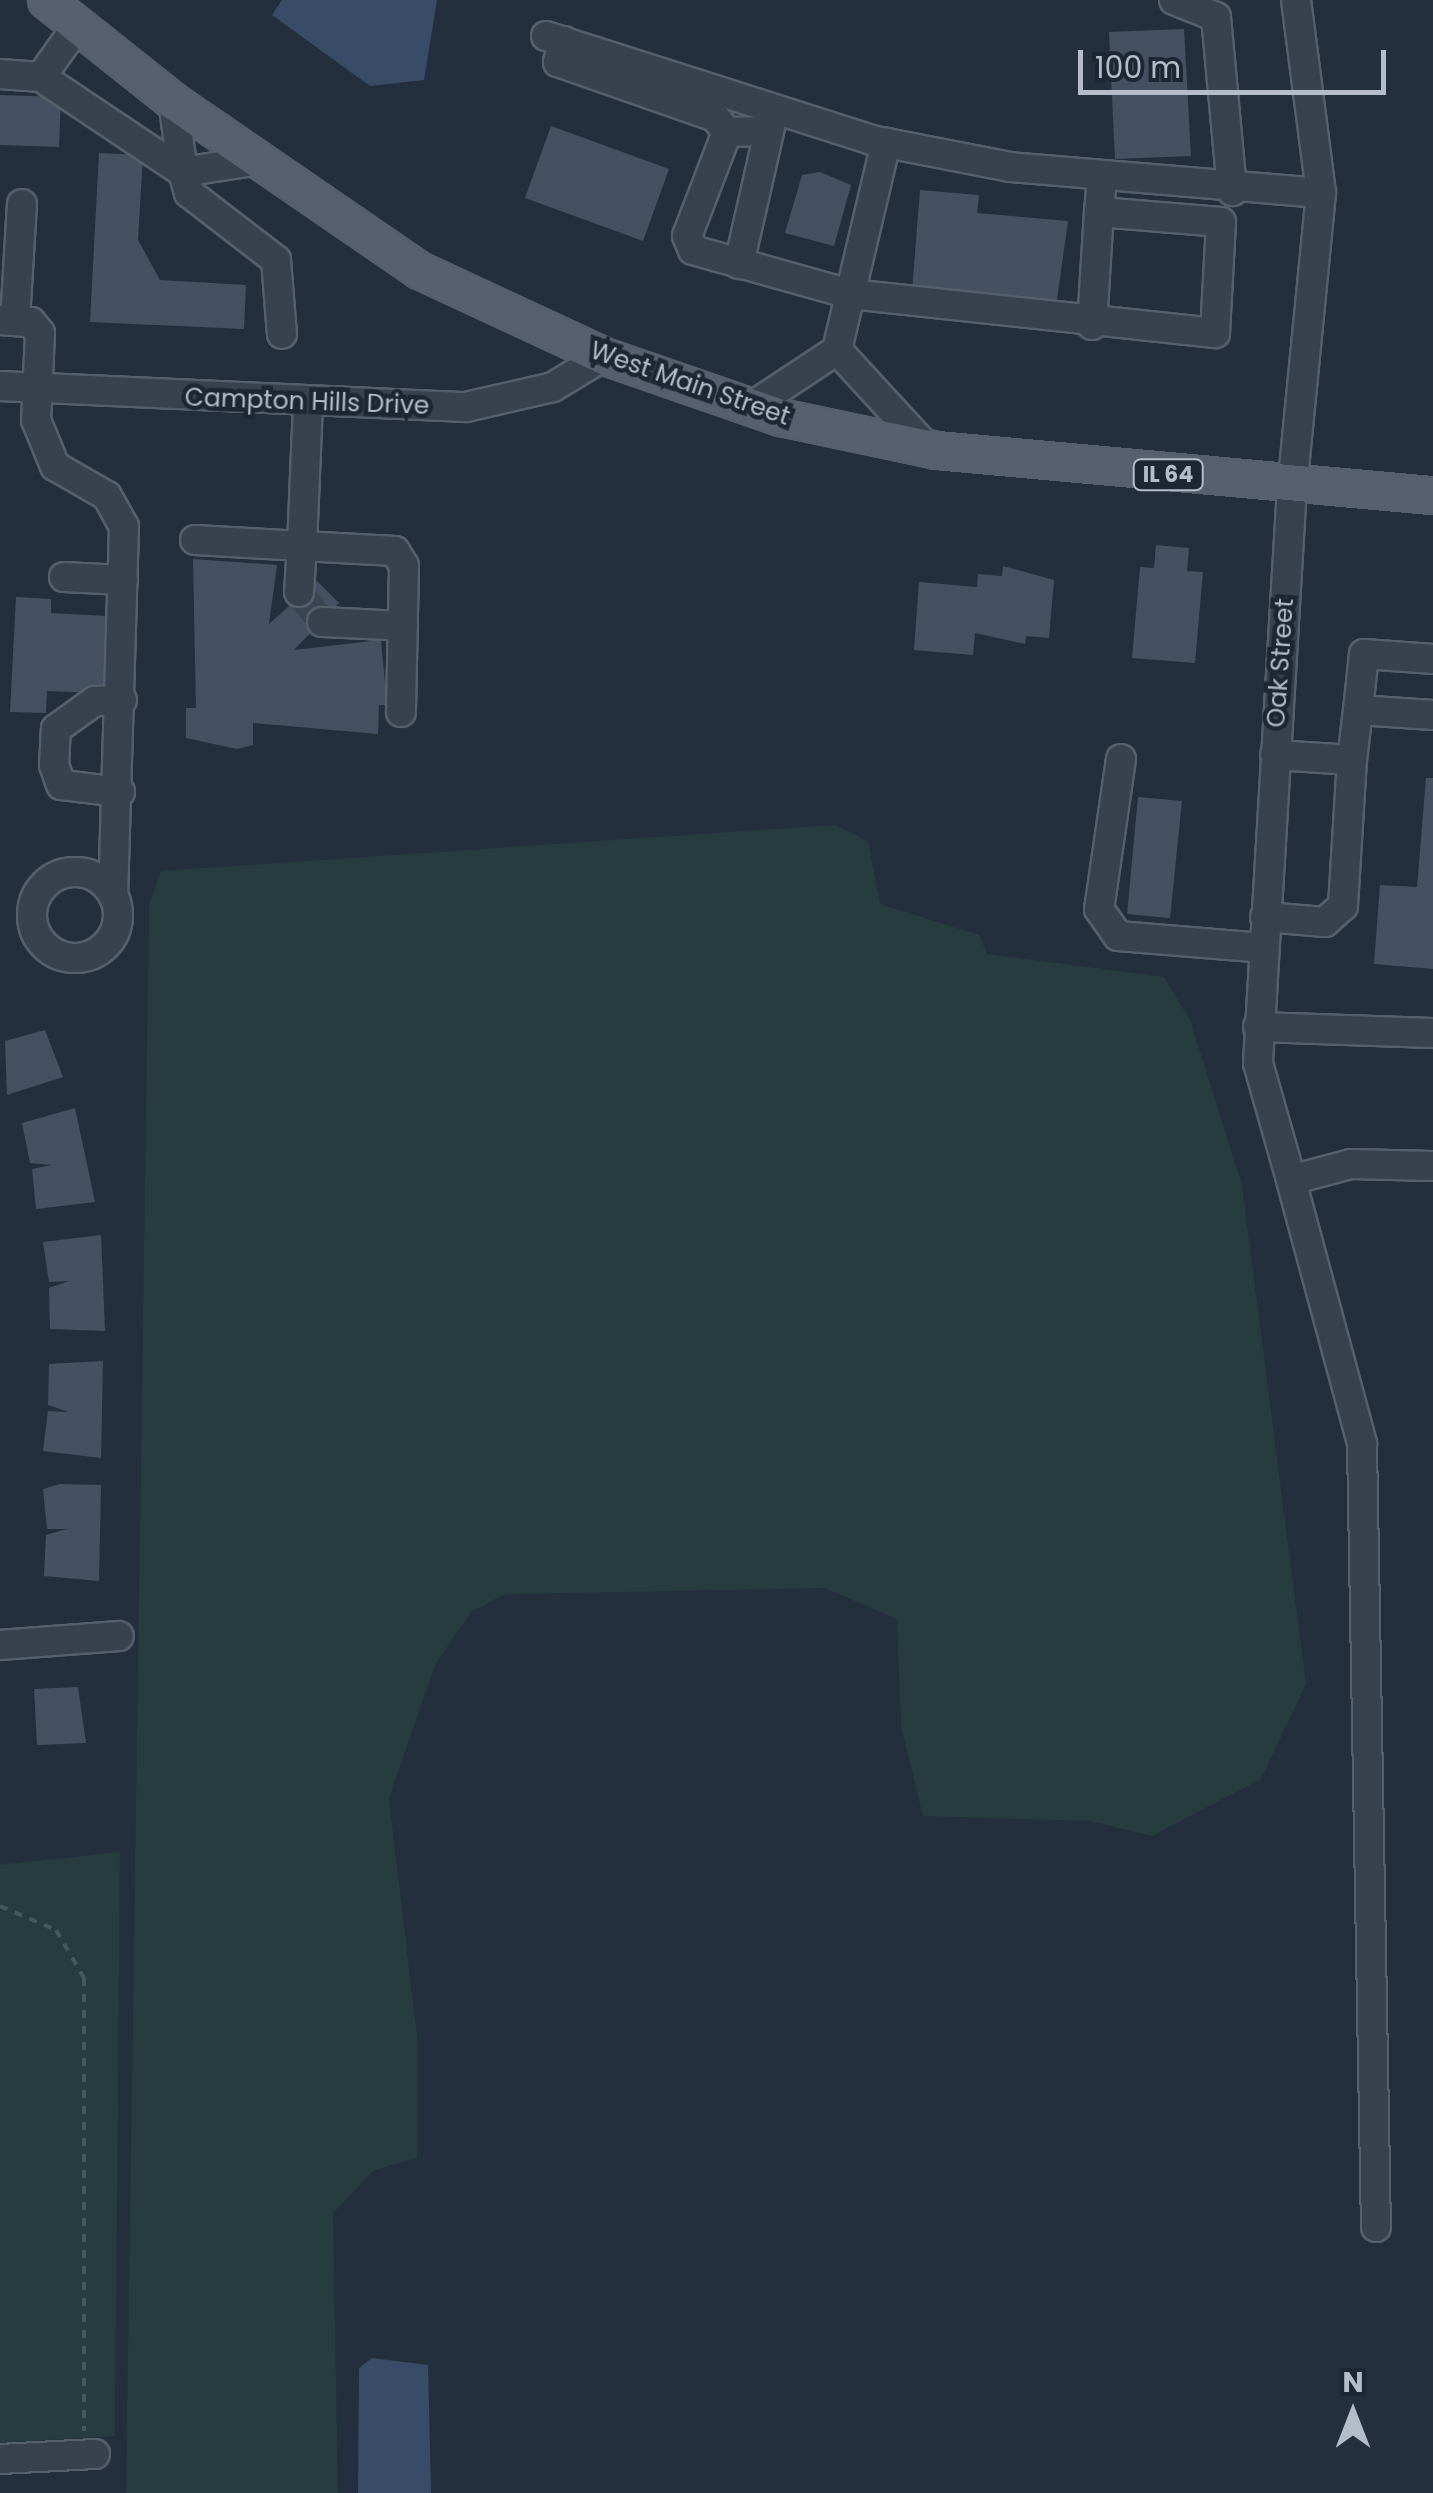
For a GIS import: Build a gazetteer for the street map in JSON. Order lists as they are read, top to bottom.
{
  "streets": {
    "main road": ["West Main Street", "IL 64"],
    "street": ["Campton Hills Drive", "Oak Street"]
  },
  "crossings": [
    ["West Main Street", "Campton Hills Drive"],
    ["West Main Street", "Oak Street"]
  ],
  "scale_bar": "100 m",
  "north": "top"
}
